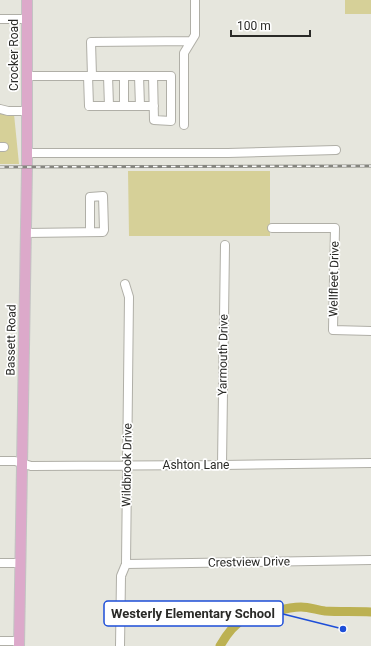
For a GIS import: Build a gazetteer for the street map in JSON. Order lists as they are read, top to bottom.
{
  "streets": {
    "main road": ["Crocker Road", "Bassett Road"],
    "street": [
      "Wellfleet Drive",
      "Yarmouth Drive",
      "Wildbrook Drive",
      "Ashton Lane",
      "Crestview Drive"
    ]
  },
  "crossings": [
    ["Crocker Road", "Bassett Road"],
    ["Bassett Road", "Ashton Lane"],
    ["Yarmouth Drive", "Ashton Lane"],
    ["Wildbrook Drive", "Ashton Lane"],
    ["Wildbrook Drive", "Crestview Drive"]
  ],
  "places": ["Westerly Elementary School"],
  "scale_bar": "100 m"
}
